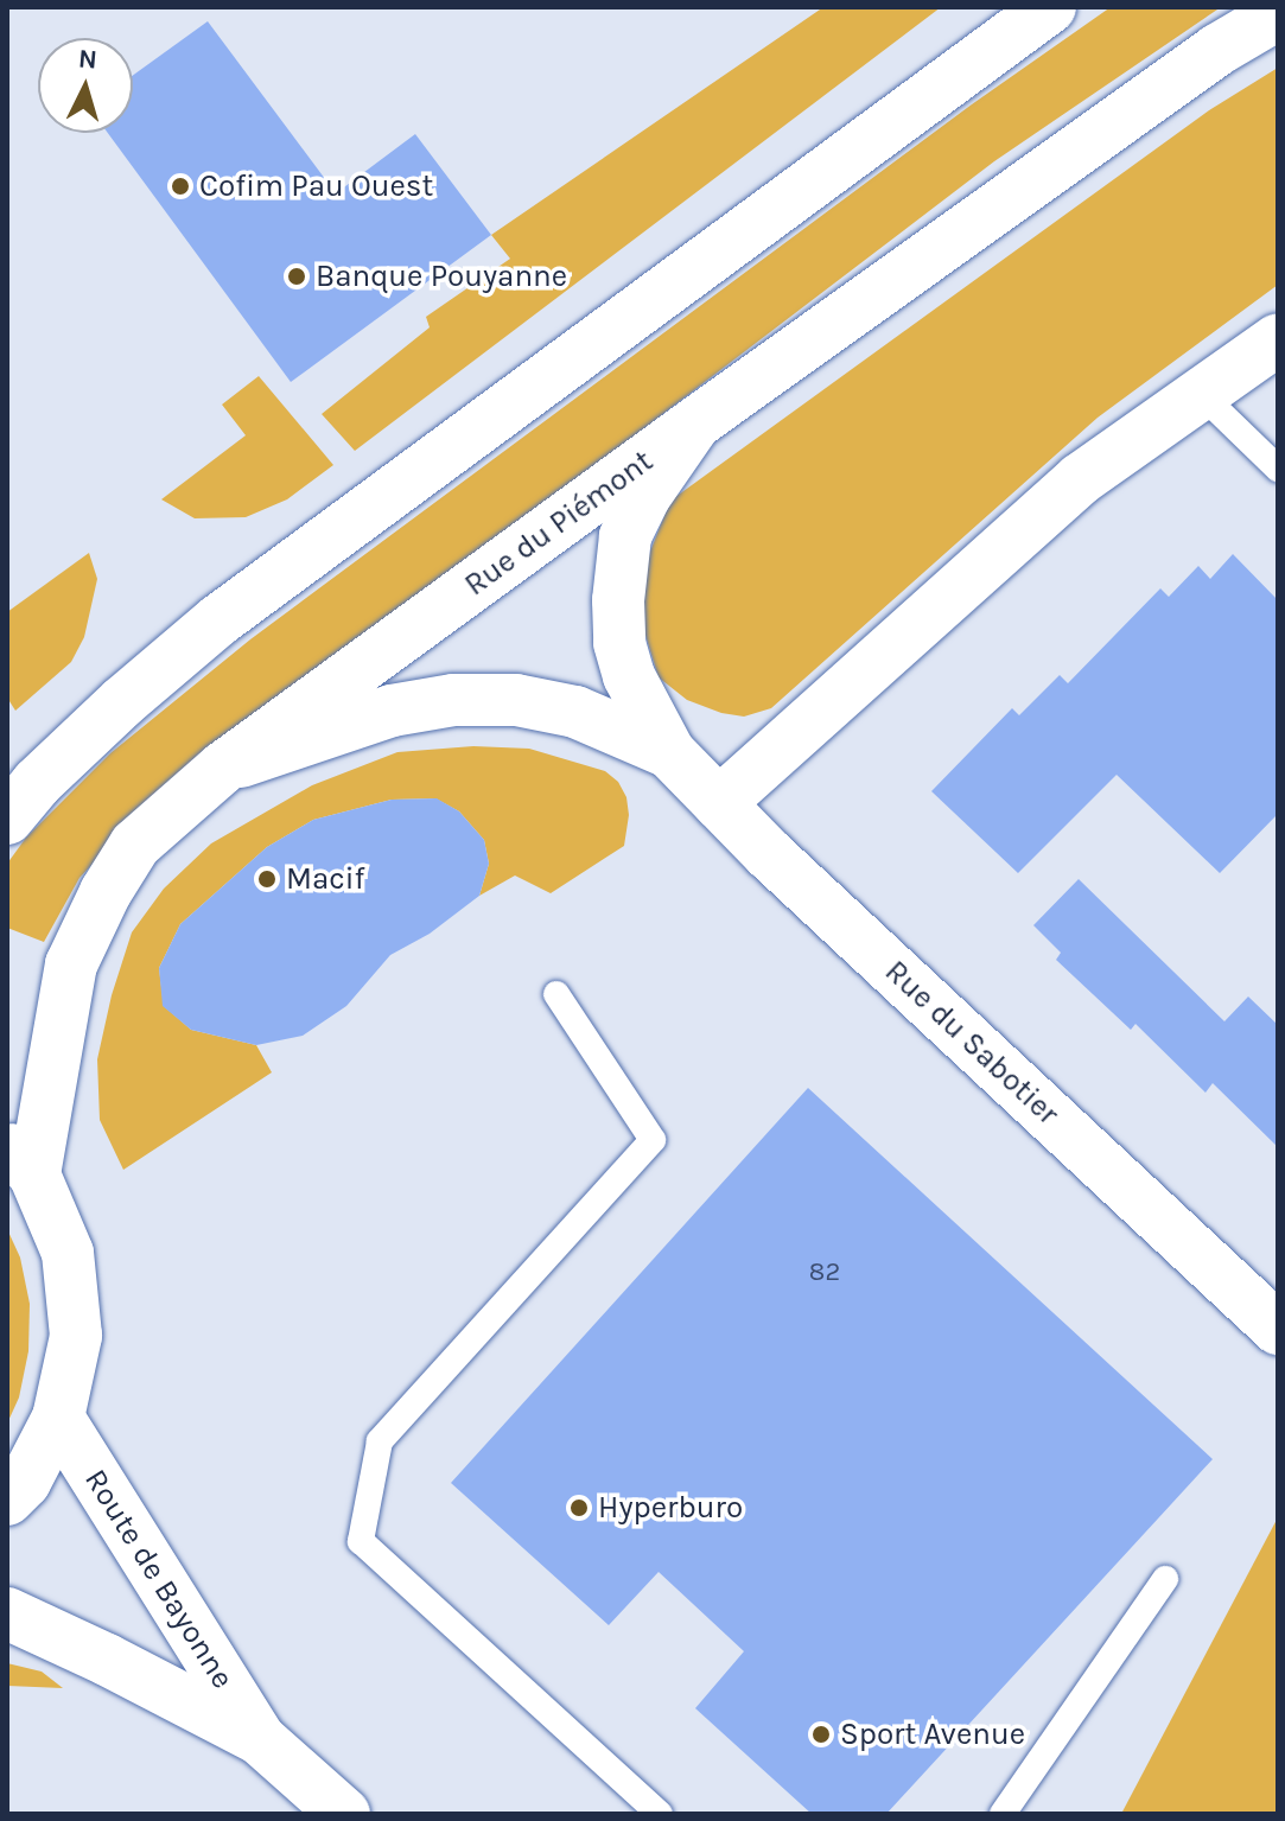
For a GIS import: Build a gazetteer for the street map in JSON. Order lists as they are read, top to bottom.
{
  "streets": {
    "main road": ["Rue du Piémont", "Rue du Sabotier", "Route de Bayonne"]
  },
  "crossings": [
    ["Rue du Piémont", "Rue du Sabotier"]
  ],
  "places": [
    "Cofim Pau Ouest",
    "Banque Pouyanne",
    "Macif",
    "Hyperburo",
    "Sport Avenue"
  ],
  "house_numbers": ["82"],
  "north": "top"
}
